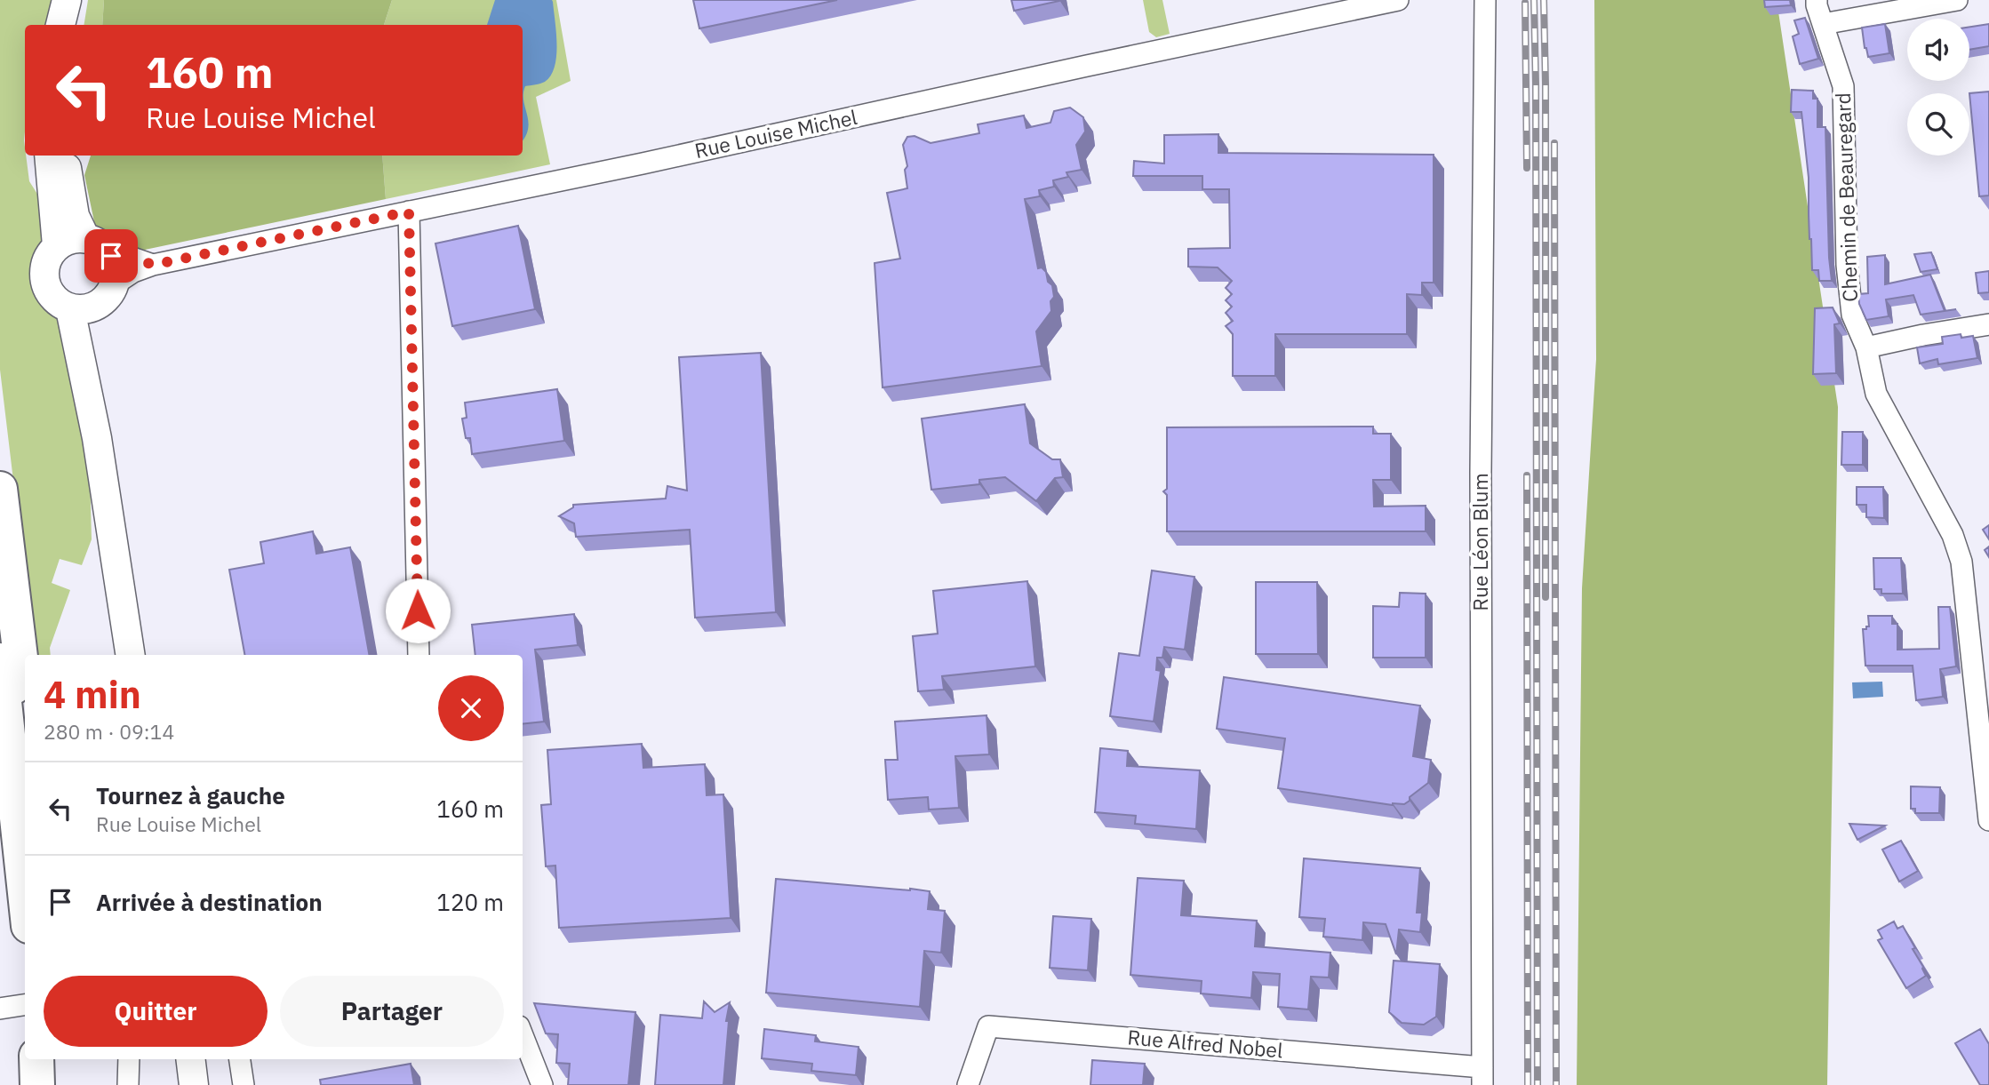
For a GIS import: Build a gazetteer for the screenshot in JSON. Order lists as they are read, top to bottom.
{
  "streets": {
    "street": [
      "Rue Louise Michel",
      "Chemin de Beauregard",
      "Rue Léon Blum",
      "Rue Alfred Nobel"
    ]
  },
  "crossings": [
    ["Rue Léon Blum", "Rue Alfred Nobel"]
  ],
  "page": {
    "turn": ["160 m", "Rue Louise Michel"],
    "heading": ["4 min", "280 m · 09:14"],
    "list": [
      {
        "name": "Tournez à gauche",
        "note": "Rue Louise Michel",
        "value": "160 m"
      },
      {
        "name": "Arrivée à destination",
        "value": "120 m"
      }
    ],
    "buttons": ["Quitter", "Partager"]
  }
}
